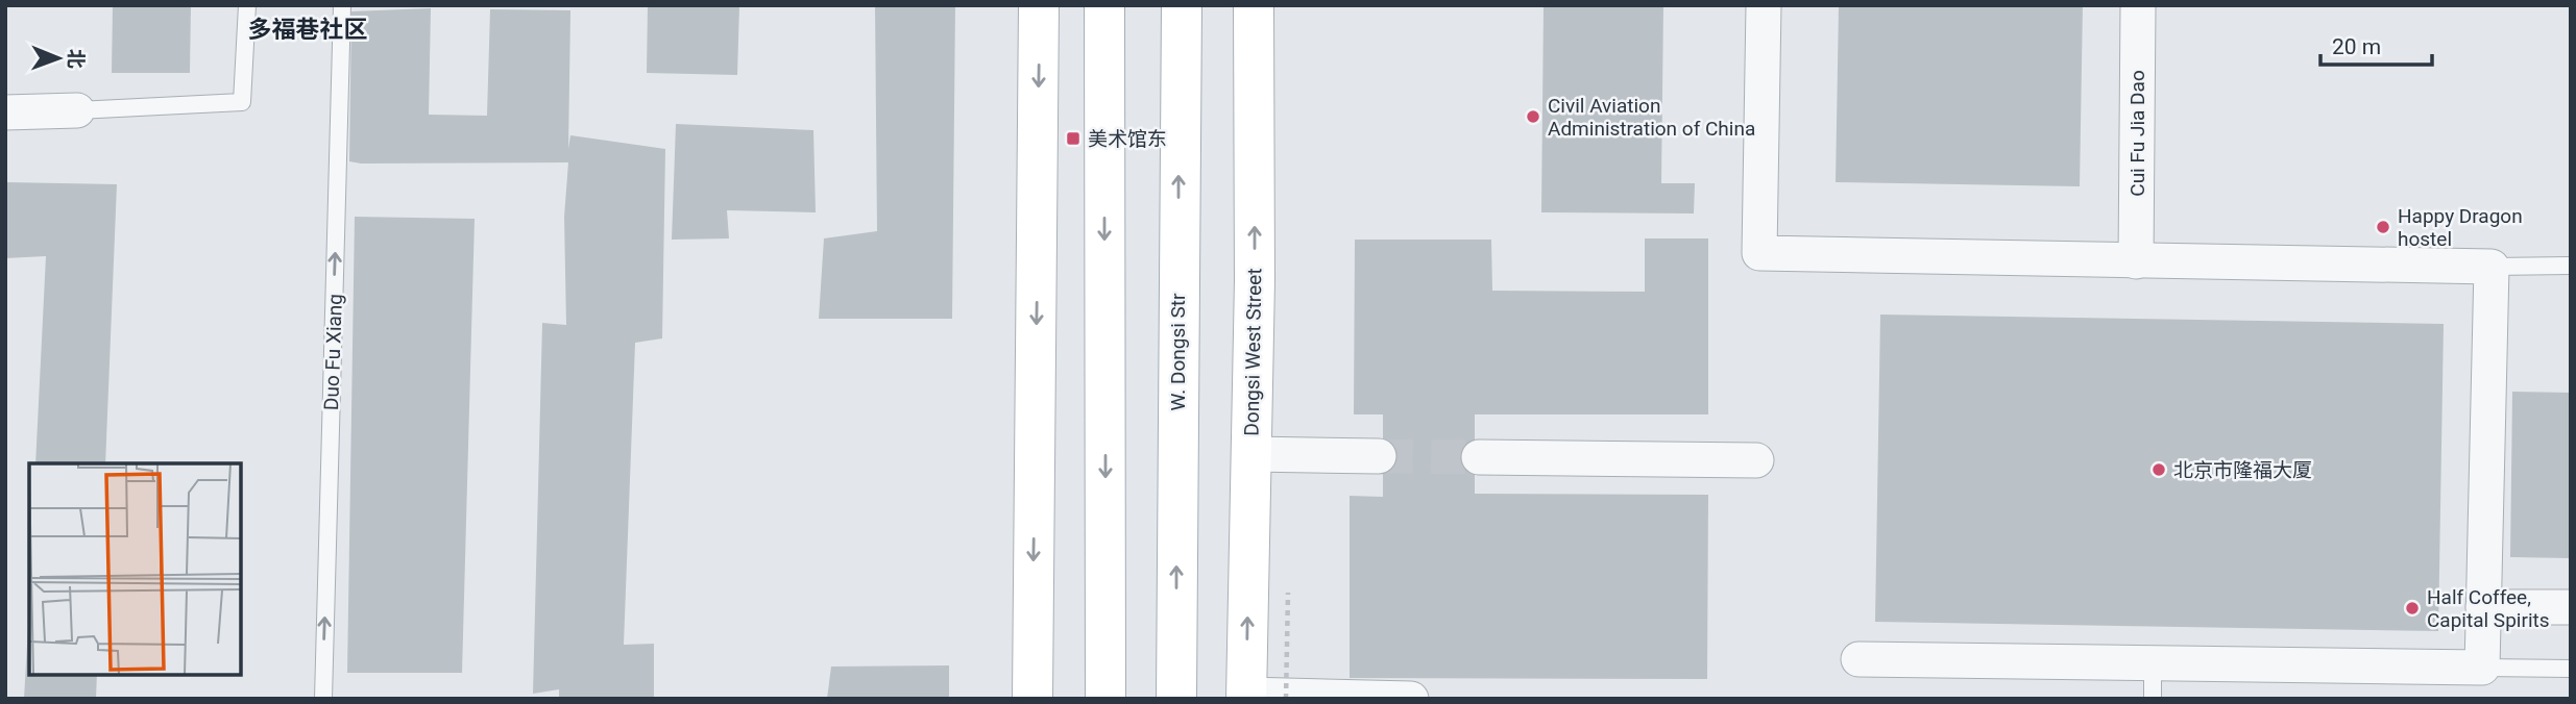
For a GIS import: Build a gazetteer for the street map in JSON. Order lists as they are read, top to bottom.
{
  "streets": {
    "street": ["Cui Fu Jia Dao", "W. Dongsi Str", "Dongsi West Street"],
    "lane": ["Duo Fu Xiang"]
  },
  "one_way": ["Duo Fu Xiang"],
  "districts": ["多福巷社区"],
  "places": {
    "other": [
      "Civil Aviation Administration of China",
      "Happy Dragon hostel",
      "北京市隆福大厦",
      "Half Coffee, Capital Spirits"
    ],
    "transit": ["美术馆东"]
  },
  "scale_bar": "20 m",
  "north": "right"
}
